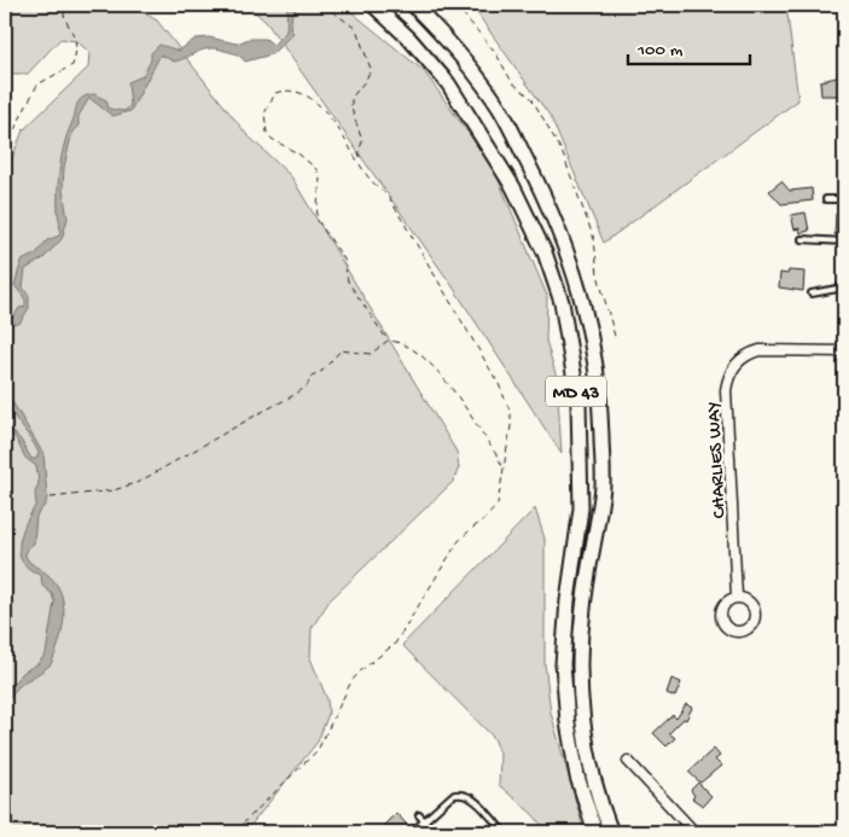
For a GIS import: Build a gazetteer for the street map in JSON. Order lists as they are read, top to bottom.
{
  "streets": {
    "main road": ["MD 43"],
    "street": ["CHARLIES WAY"]
  },
  "scale_bar": "100 m"
}
